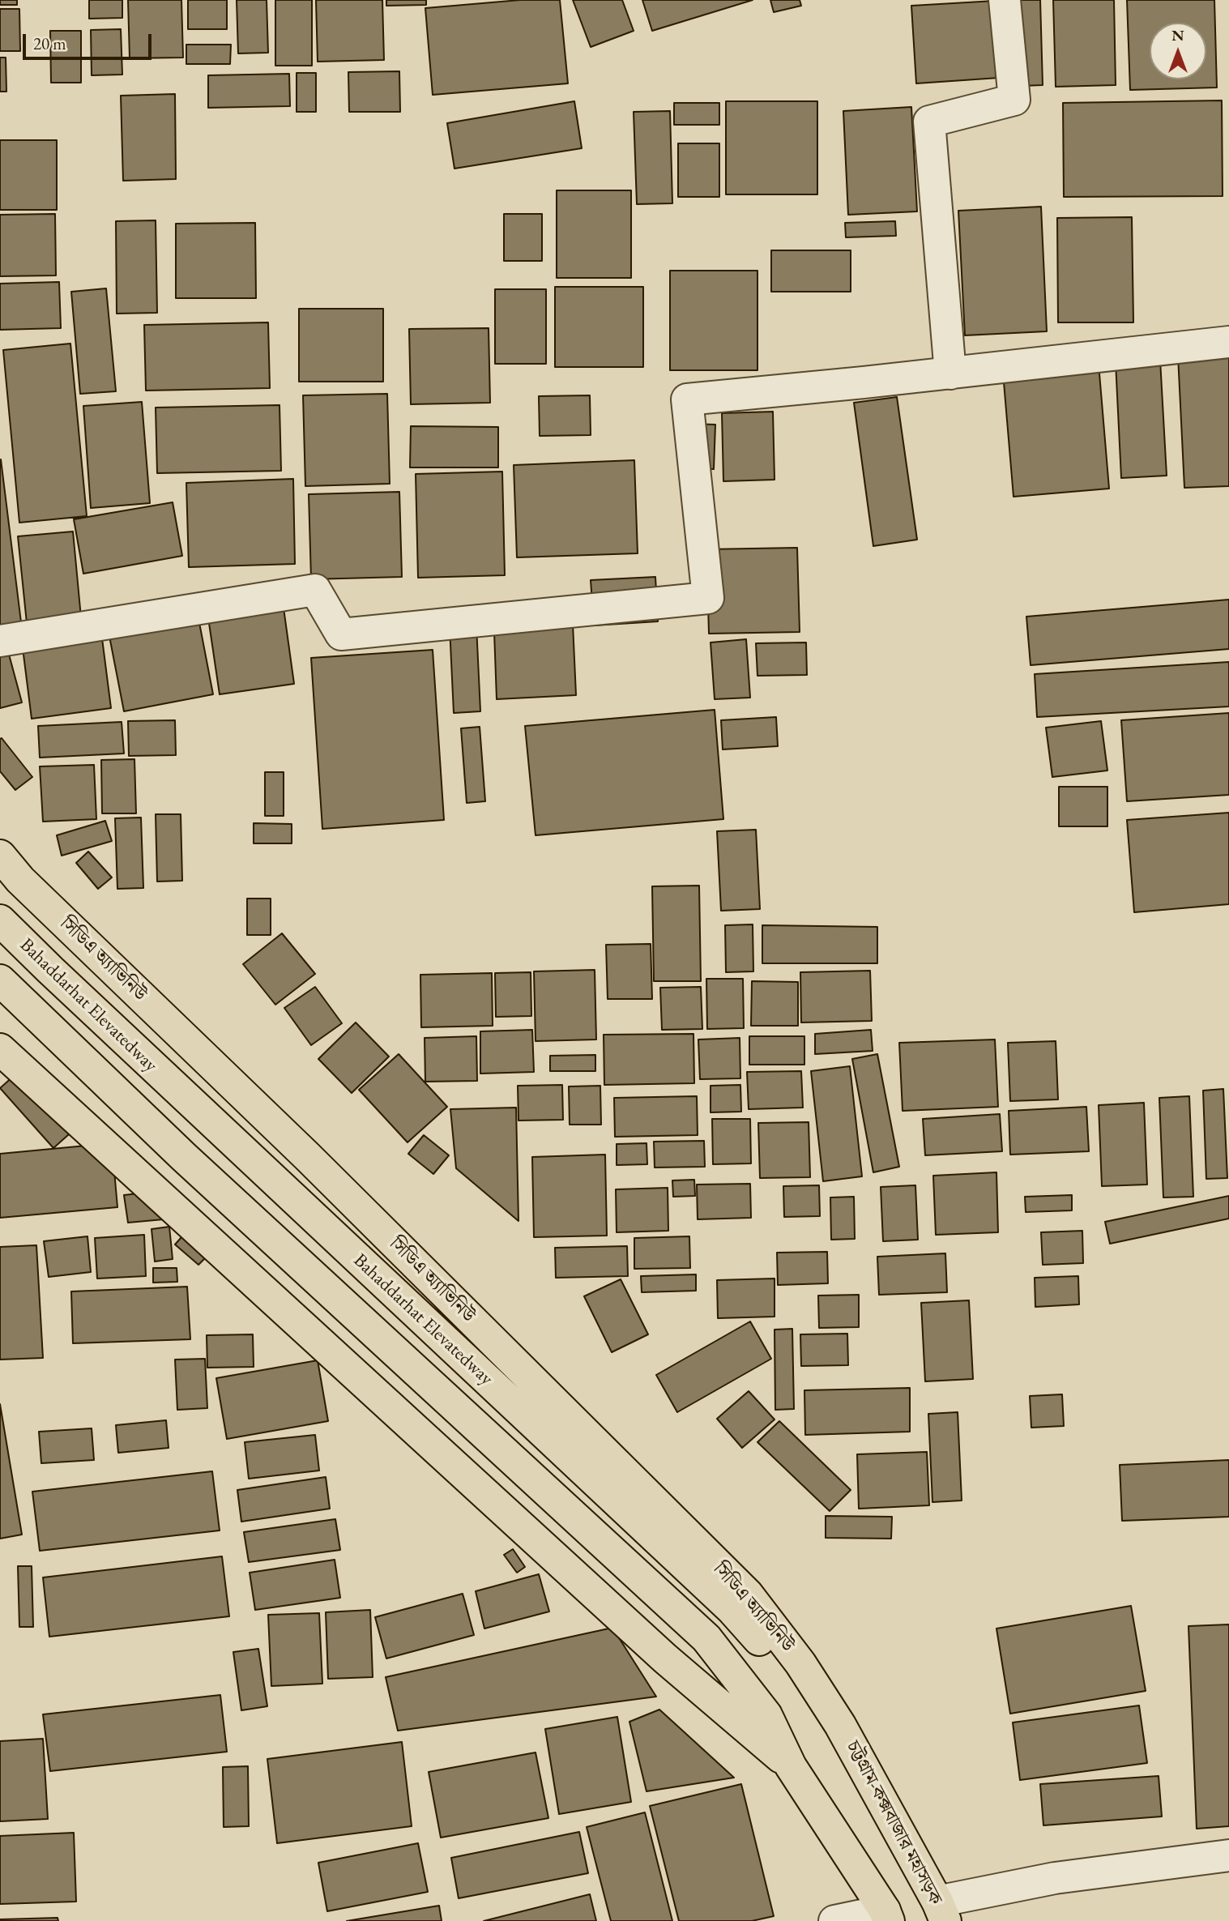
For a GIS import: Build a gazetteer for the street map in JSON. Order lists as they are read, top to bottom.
{
  "streets": {
    "highway": ["সিডিএ অ্যাভিনিউ", "Bahaddarhat Elevatedway", "চট্টগ্রাম-কক্সবাজার মহাসড়ক"]
  },
  "crossings": [
    ["সিডিএ অ্যাভিনিউ", "Bahaddarhat Elevatedway"],
    ["সিডিএ অ্যাভিনিউ", "চট্টগ্রাম-কক্সবাজার মহাসড়ক"],
    ["Bahaddarhat Elevatedway", "চট্টগ্রাম-কক্সবাজার মহাসড়ক"]
  ],
  "scale_bar": "20 m",
  "north": "top"
}
